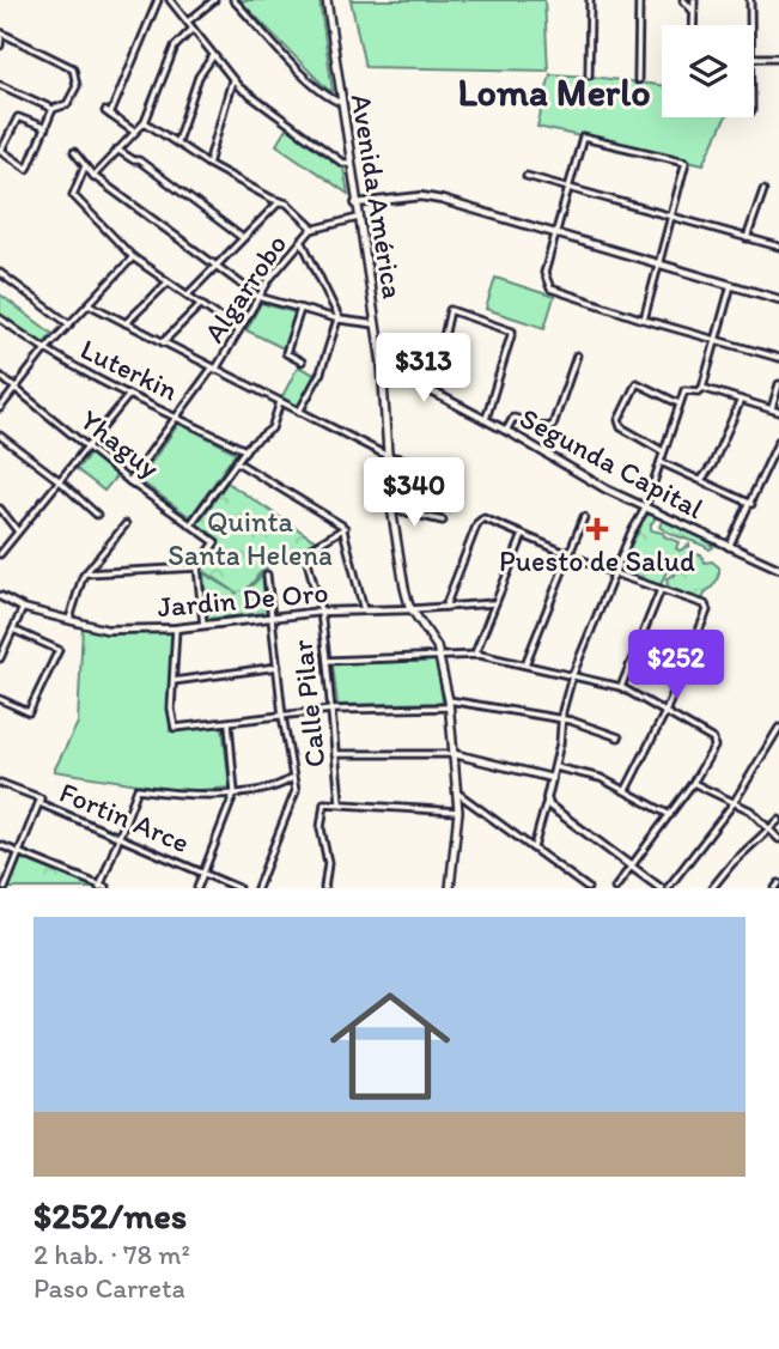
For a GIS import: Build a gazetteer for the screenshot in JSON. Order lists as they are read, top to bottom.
{
  "streets": {
    "main road": ["Avenida América"],
    "street": [
      "Algarrobo",
      "Luterkin",
      "Yhaguy",
      "Segunda Capital",
      "Jardin De Oro",
      "Calle Pilar",
      "Fortin Arce"
    ]
  },
  "crossings": [
    ["Avenida América", "Algarrobo"],
    ["Avenida América", "Segunda Capital"],
    ["Avenida América", "Jardin De Oro"],
    ["Algarrobo", "Luterkin"],
    ["Algarrobo", "Yhaguy"],
    ["Jardin De Oro", "Calle Pilar"]
  ],
  "districts": ["Loma Merlo"],
  "parks": ["Quinta Santa Helena"],
  "places": {
    "health": ["Puesto de Salud"]
  },
  "page": {
    "price": ["$313", "$340", "$252"],
    "list": [
      {
        "name": "$252/mes",
        "note": "2 hab. · 78 m² · Paso Carreta"
      }
    ]
  }
}
